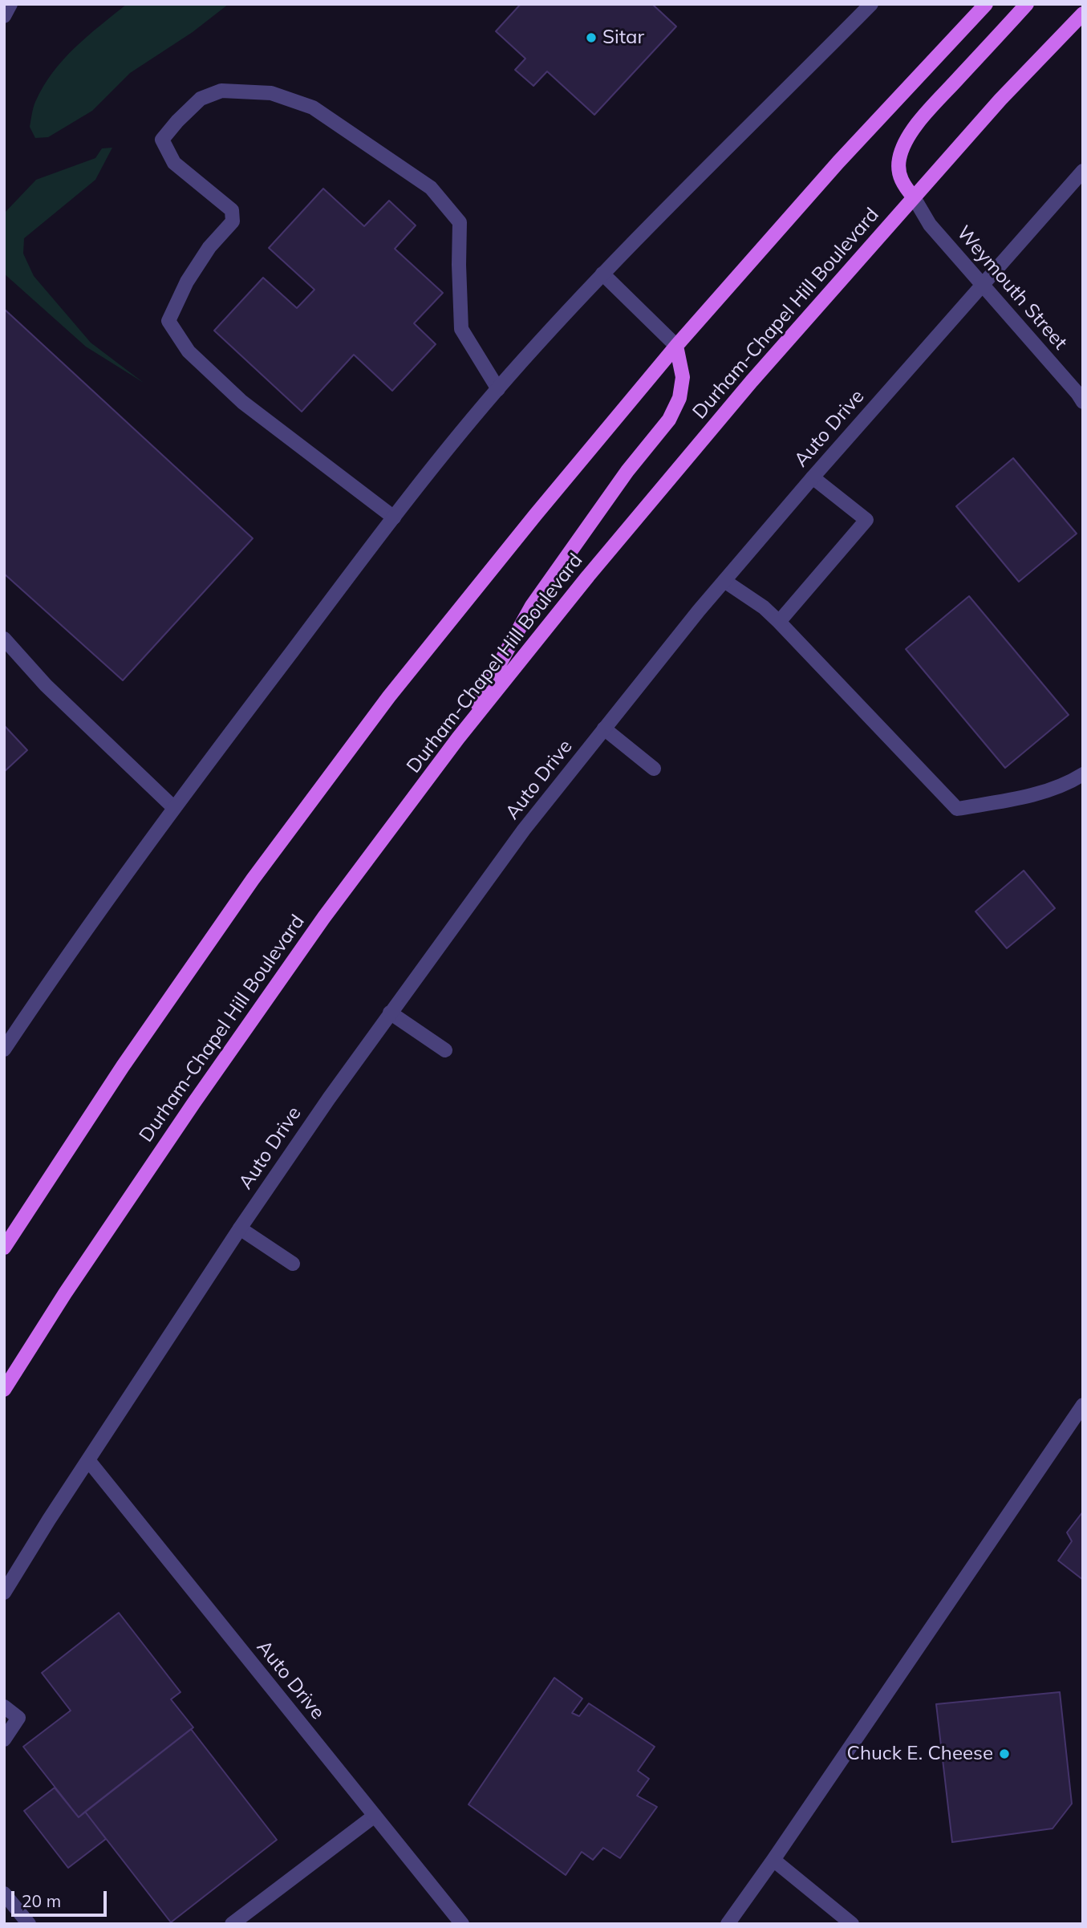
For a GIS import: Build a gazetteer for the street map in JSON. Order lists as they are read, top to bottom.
{
  "streets": {
    "main road": ["Durham-Chapel Hill Boulevard"],
    "street": ["Weymouth Street", "Auto Drive"]
  },
  "crossings": [
    ["Weymouth Street", "Durham-Chapel Hill Boulevard"],
    ["Weymouth Street", "Auto Drive"]
  ],
  "places": ["Sitar", "Chuck E. Cheese"],
  "scale_bar": "20 m"
}
